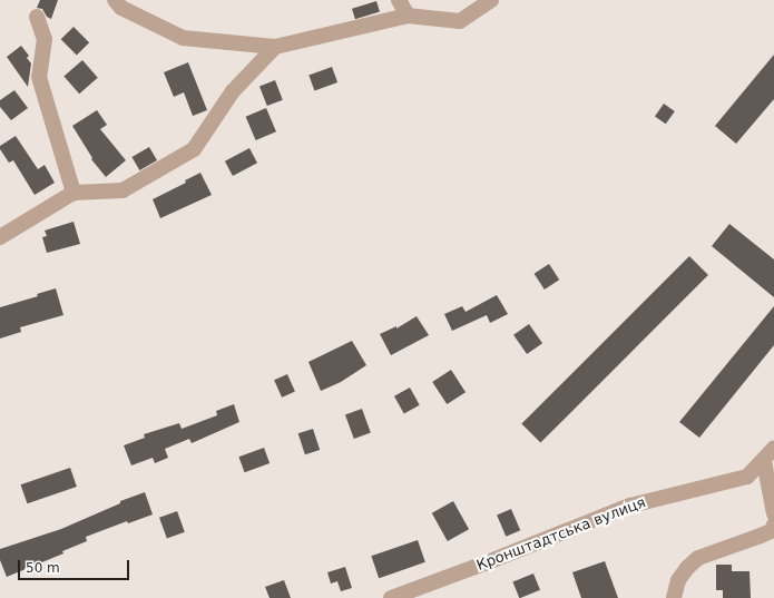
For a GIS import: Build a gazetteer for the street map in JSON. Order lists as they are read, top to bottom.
{
  "streets": {
    "street": ["Кронштадтська вулиця"]
  },
  "scale_bar": "50 m"
}
